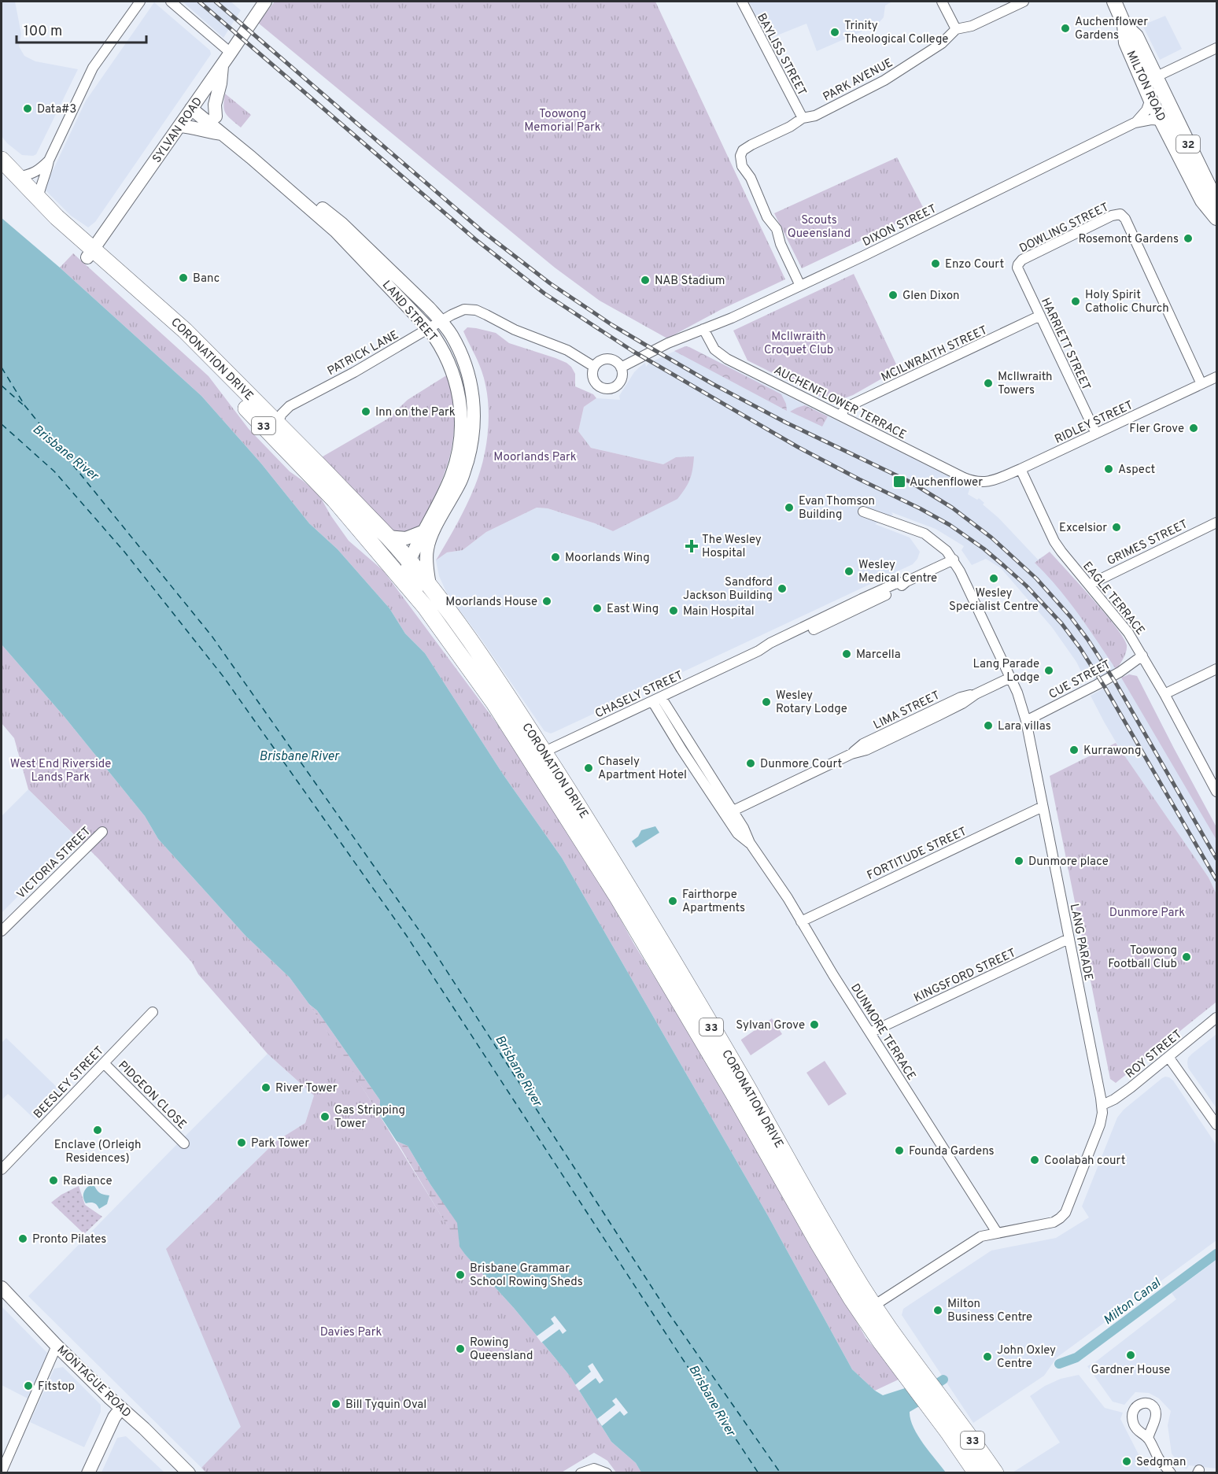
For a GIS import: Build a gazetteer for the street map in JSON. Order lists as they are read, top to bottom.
{
  "streets": {
    "highway": ["CORONATION DRIVE", "33"],
    "main road": [
      "MILTON ROAD",
      "SYLVAN ROAD",
      "32",
      "LAND STREET",
      "MONTAGUE ROAD"
    ],
    "street": [
      "BAYLISS STREET",
      "PARK AVENUE",
      "DIXON STREET",
      "DOWLING STREET",
      "HARRIETT STREET",
      "PATRICK LANE",
      "MCILWRAITH STREET",
      "AUCHENFLOWER TERRACE",
      "RIDLEY STREET",
      "GRIMES STREET",
      "EAGLE TERRACE",
      "CUE STREET",
      "CHASELY STREET",
      "LIMA STREET",
      "FORTITUDE STREET",
      "VICTORIA STREET",
      "LANG PARADE",
      "KINGSFORD STREET",
      "DUNMORE TERRACE",
      "ROY STREET",
      "BEESLEY STREET",
      "PIDGEON CLOSE"
    ]
  },
  "crossings": [
    ["BAYLISS STREET", "PARK AVENUE"],
    ["PARK AVENUE", "DIXON STREET"],
    ["MILTON ROAD", "DIXON STREET"],
    ["SYLVAN ROAD", "LAND STREET"],
    ["SYLVAN ROAD", "CORONATION DRIVE"],
    ["DIXON STREET", "PATRICK LANE"],
    ["DIXON STREET", "AUCHENFLOWER TERRACE"],
    ["DOWLING STREET", "HARRIETT STREET"],
    ["DOWLING STREET", "RIDLEY STREET"],
    ["LAND STREET", "PATRICK LANE"],
    ["LAND STREET", "CORONATION DRIVE"],
    ["HARRIETT STREET", "MCILWRAITH STREET"],
    ["HARRIETT STREET", "RIDLEY STREET"],
    ["PATRICK LANE", "CORONATION DRIVE"],
    ["MCILWRAITH STREET", "AUCHENFLOWER TERRACE"],
    ["CORONATION DRIVE", "CHASELY STREET"],
    ["CORONATION DRIVE", "LANG PARADE"],
    ["AUCHENFLOWER TERRACE", "RIDLEY STREET"],
    ["RIDLEY STREET", "EAGLE TERRACE"],
    ["GRIMES STREET", "EAGLE TERRACE"],
    ["EAGLE TERRACE", "CUE STREET"],
    ["CUE STREET", "LANG PARADE"],
    ["CHASELY STREET", "LANG PARADE"],
    ["CHASELY STREET", "DUNMORE TERRACE"],
    ["LIMA STREET", "LANG PARADE"],
    ["LIMA STREET", "DUNMORE TERRACE"],
    ["FORTITUDE STREET", "LANG PARADE"],
    ["FORTITUDE STREET", "DUNMORE TERRACE"],
    ["LANG PARADE", "KINGSFORD STREET"],
    ["LANG PARADE", "DUNMORE TERRACE"],
    ["LANG PARADE", "ROY STREET"],
    ["KINGSFORD STREET", "DUNMORE TERRACE"],
    ["BEESLEY STREET", "PIDGEON CLOSE"]
  ],
  "water": ["Brisbane River", "Milton Canal"],
  "parks": [
    "Toowong Memorial Park",
    "Scouts Queensland",
    "McIlwraith Croquet Club",
    "Moorlands Park",
    "West End Riverside Lands Park",
    "Dunmore Park",
    "Davies Park"
  ],
  "places": {
    "other": [
      "Auchenflower Gardens",
      "Trinity Theological College",
      "Data#3",
      "Rosemont Gardens",
      "Enzo Court",
      "Banc",
      "NAB Stadium",
      "Glen Dixon",
      "Holy Spirit Catholic Church",
      "McIlwraith Towers",
      "Inn on the Park",
      "Fler Grove",
      "Aspect",
      "Evan Thomson Building",
      "Excelsior",
      "Moorlands Wing",
      "Wesley Medical Centre",
      "Wesley Specialist Centre",
      "Sandford Jackson Building",
      "Moorlands House",
      "East Wing",
      "Main Hospital",
      "Marcella",
      "Lang Parade Lodge",
      "Wesley Rotary Lodge",
      "Lara villas",
      "Kurrawong",
      "Dunmore Court",
      "Chasely Apartment Hotel",
      "Dunmore place",
      "Fairthorpe Apartments",
      "Toowong Football Club",
      "Sylvan Grove",
      "River Tower",
      "Gas Stripping Tower",
      "Enclave (Orleigh Residences)",
      "Park Tower",
      "Founda Gardens",
      "Coolabah court",
      "Radiance",
      "Pronto Pilates",
      "Brisbane Grammar School Rowing Sheds",
      "Milton Business Centre",
      "Rowing Queensland",
      "Gardner House",
      "John Oxley Centre",
      "Fitstop",
      "Bill Tyquin Oval",
      "Sedgman"
    ],
    "transit": ["Auchenflower"],
    "health": ["The Wesley Hospital"]
  },
  "scale_bar": "100 m"
}
